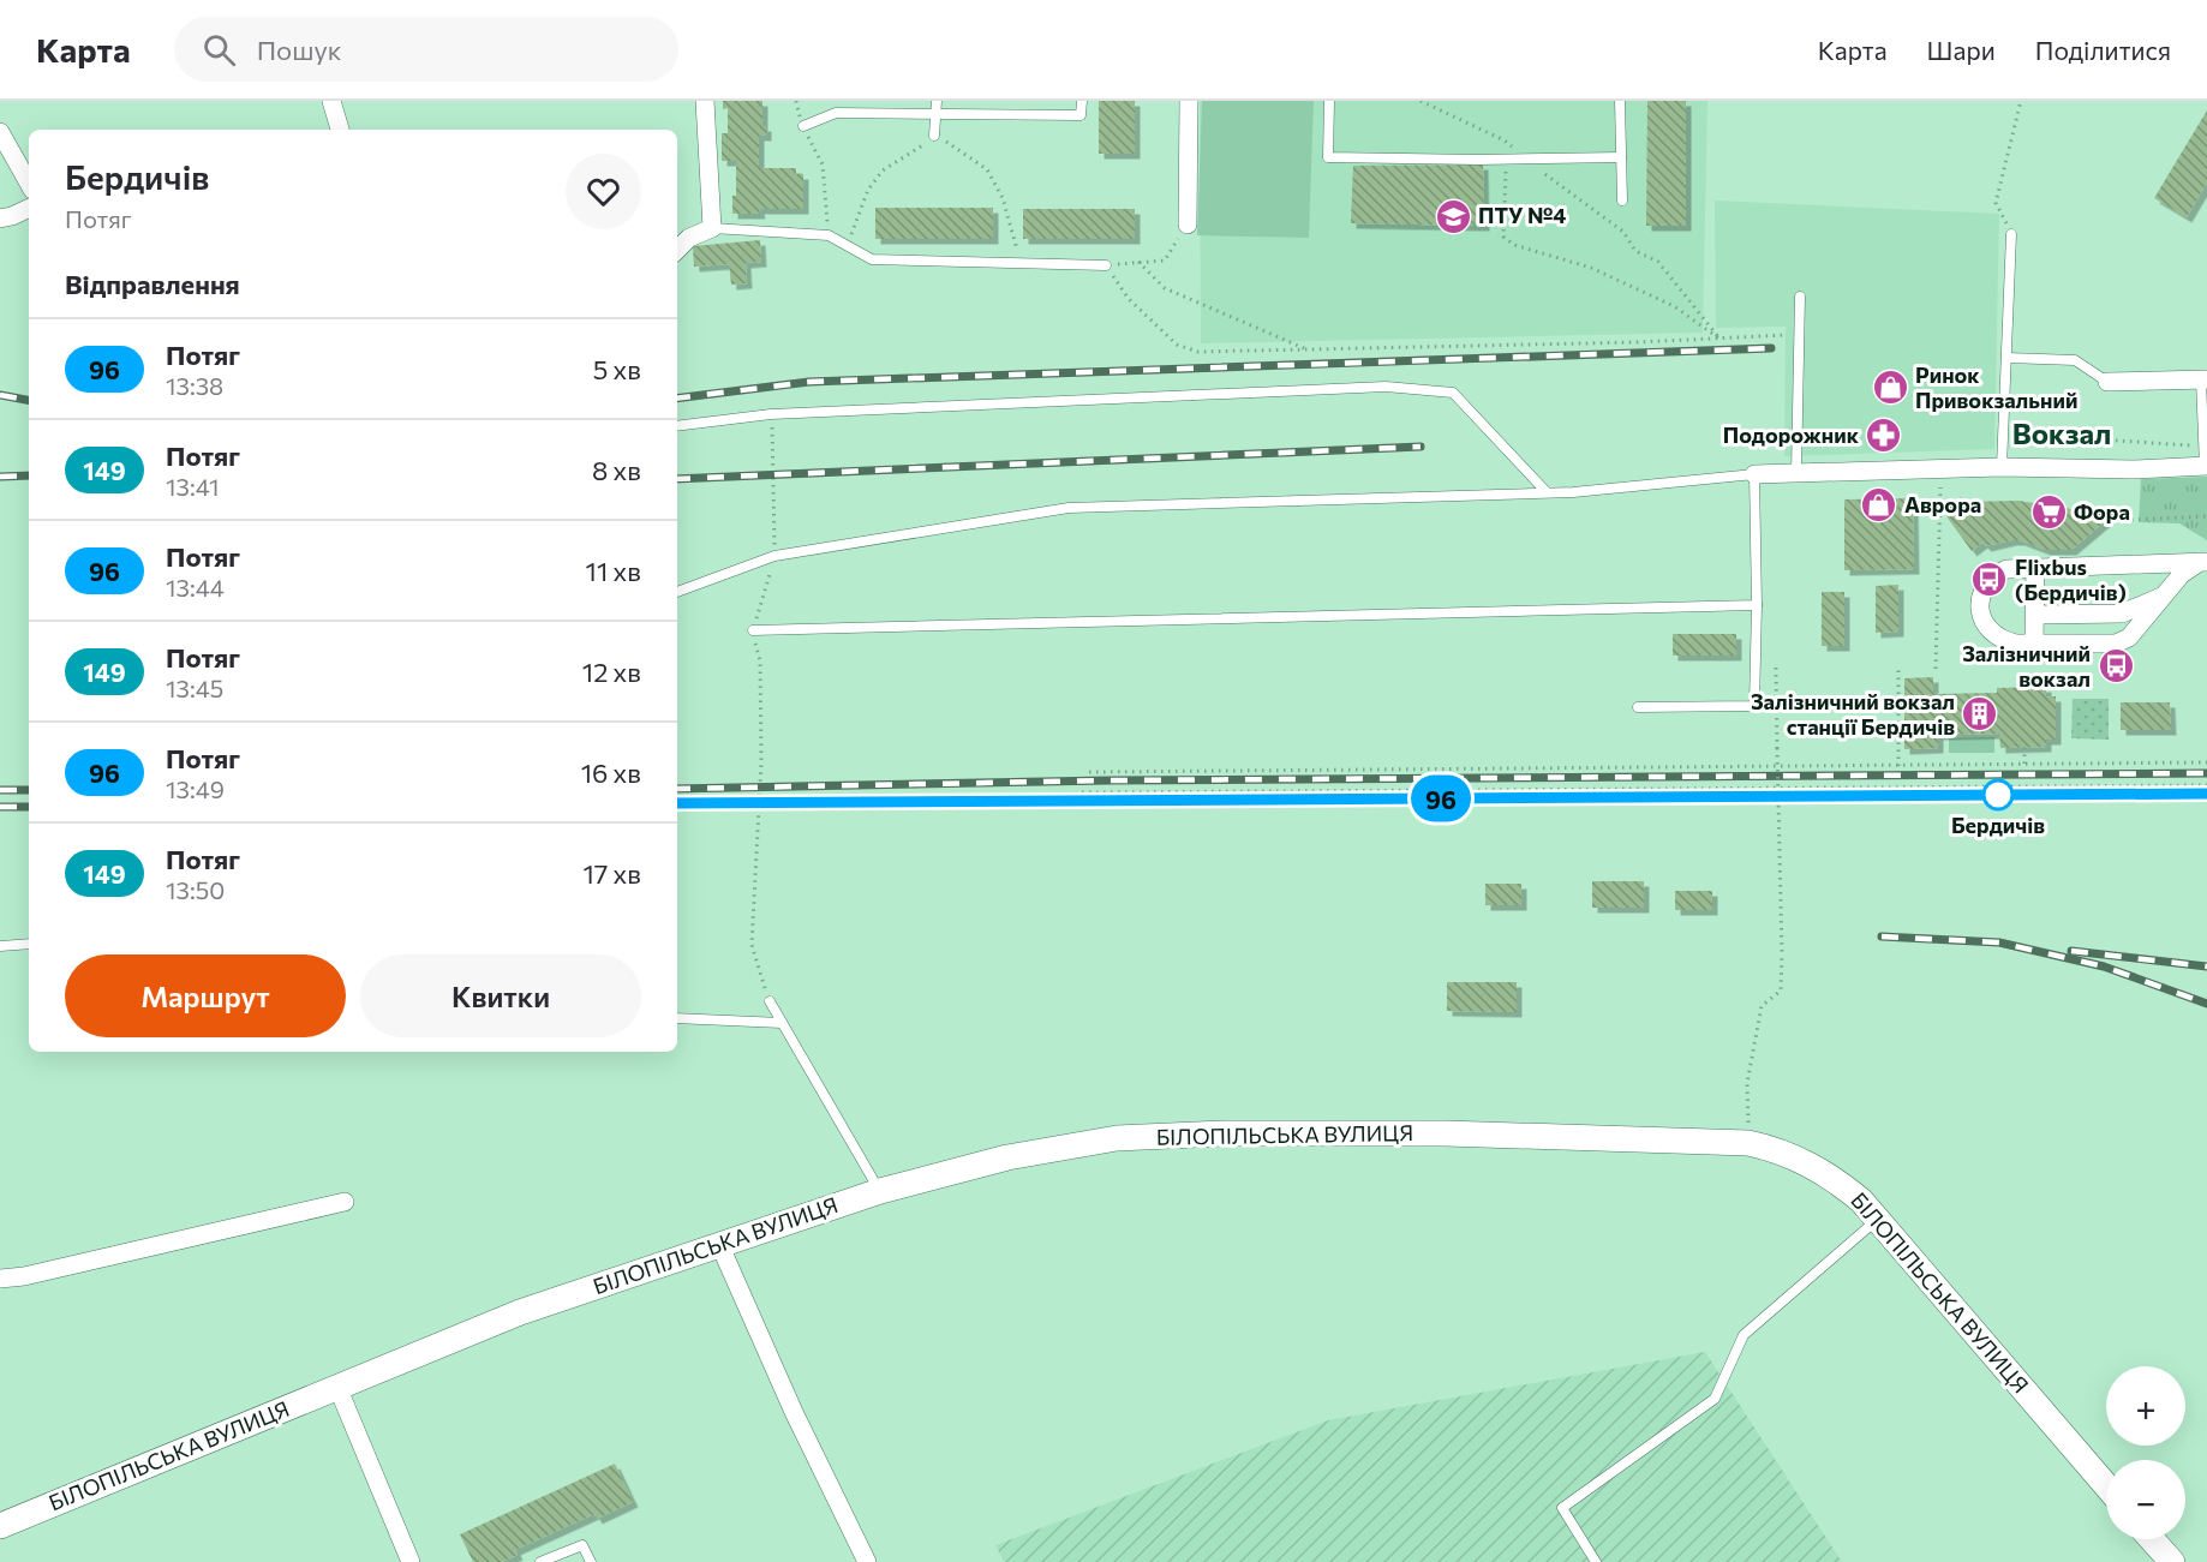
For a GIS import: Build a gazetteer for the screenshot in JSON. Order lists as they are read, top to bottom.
{
  "streets": {
    "main road": ["БІЛОПІЛЬСЬКА ВУЛИЦЯ"]
  },
  "districts": ["Вокзал"],
  "places": {
    "school or university": ["ПТУ №4"],
    "shop": ["Ринок Привокзальний", "Аврора"],
    "pharmacy": ["Подорожник"],
    "supermarket": ["Фора"],
    "bus stop": ["Flixbus (Бердичів)", "Залізничний вокзал"],
    "building": ["Залізничний вокзал станції Бердичів"],
    "other": ["Бердичів"]
  },
  "page": {
    "header": "Карта",
    "search": "Пошук",
    "nav": ["Карта", "Шари", "Поділитися"],
    "on_map": "96",
    "heading": [
      ["Бердичів", "Потяг"],
      "Відправлення"
    ],
    "list": [
      {
        "mark": "96",
        "name": "Потяг",
        "note": "13:38",
        "value": "5 хв"
      },
      {
        "mark": "149",
        "name": "Потяг",
        "note": "13:41",
        "value": "8 хв"
      },
      {
        "mark": "96",
        "name": "Потяг",
        "note": "13:44",
        "value": "11 хв"
      },
      {
        "mark": "149",
        "name": "Потяг",
        "note": "13:45",
        "value": "12 хв"
      },
      {
        "mark": "96",
        "name": "Потяг",
        "note": "13:49",
        "value": "16 хв"
      },
      {
        "mark": "149",
        "name": "Потяг",
        "note": "13:50",
        "value": "17 хв"
      }
    ],
    "buttons": ["Маршрут", "Квитки"],
    "map_buttons": ["+", "−"]
  }
}
